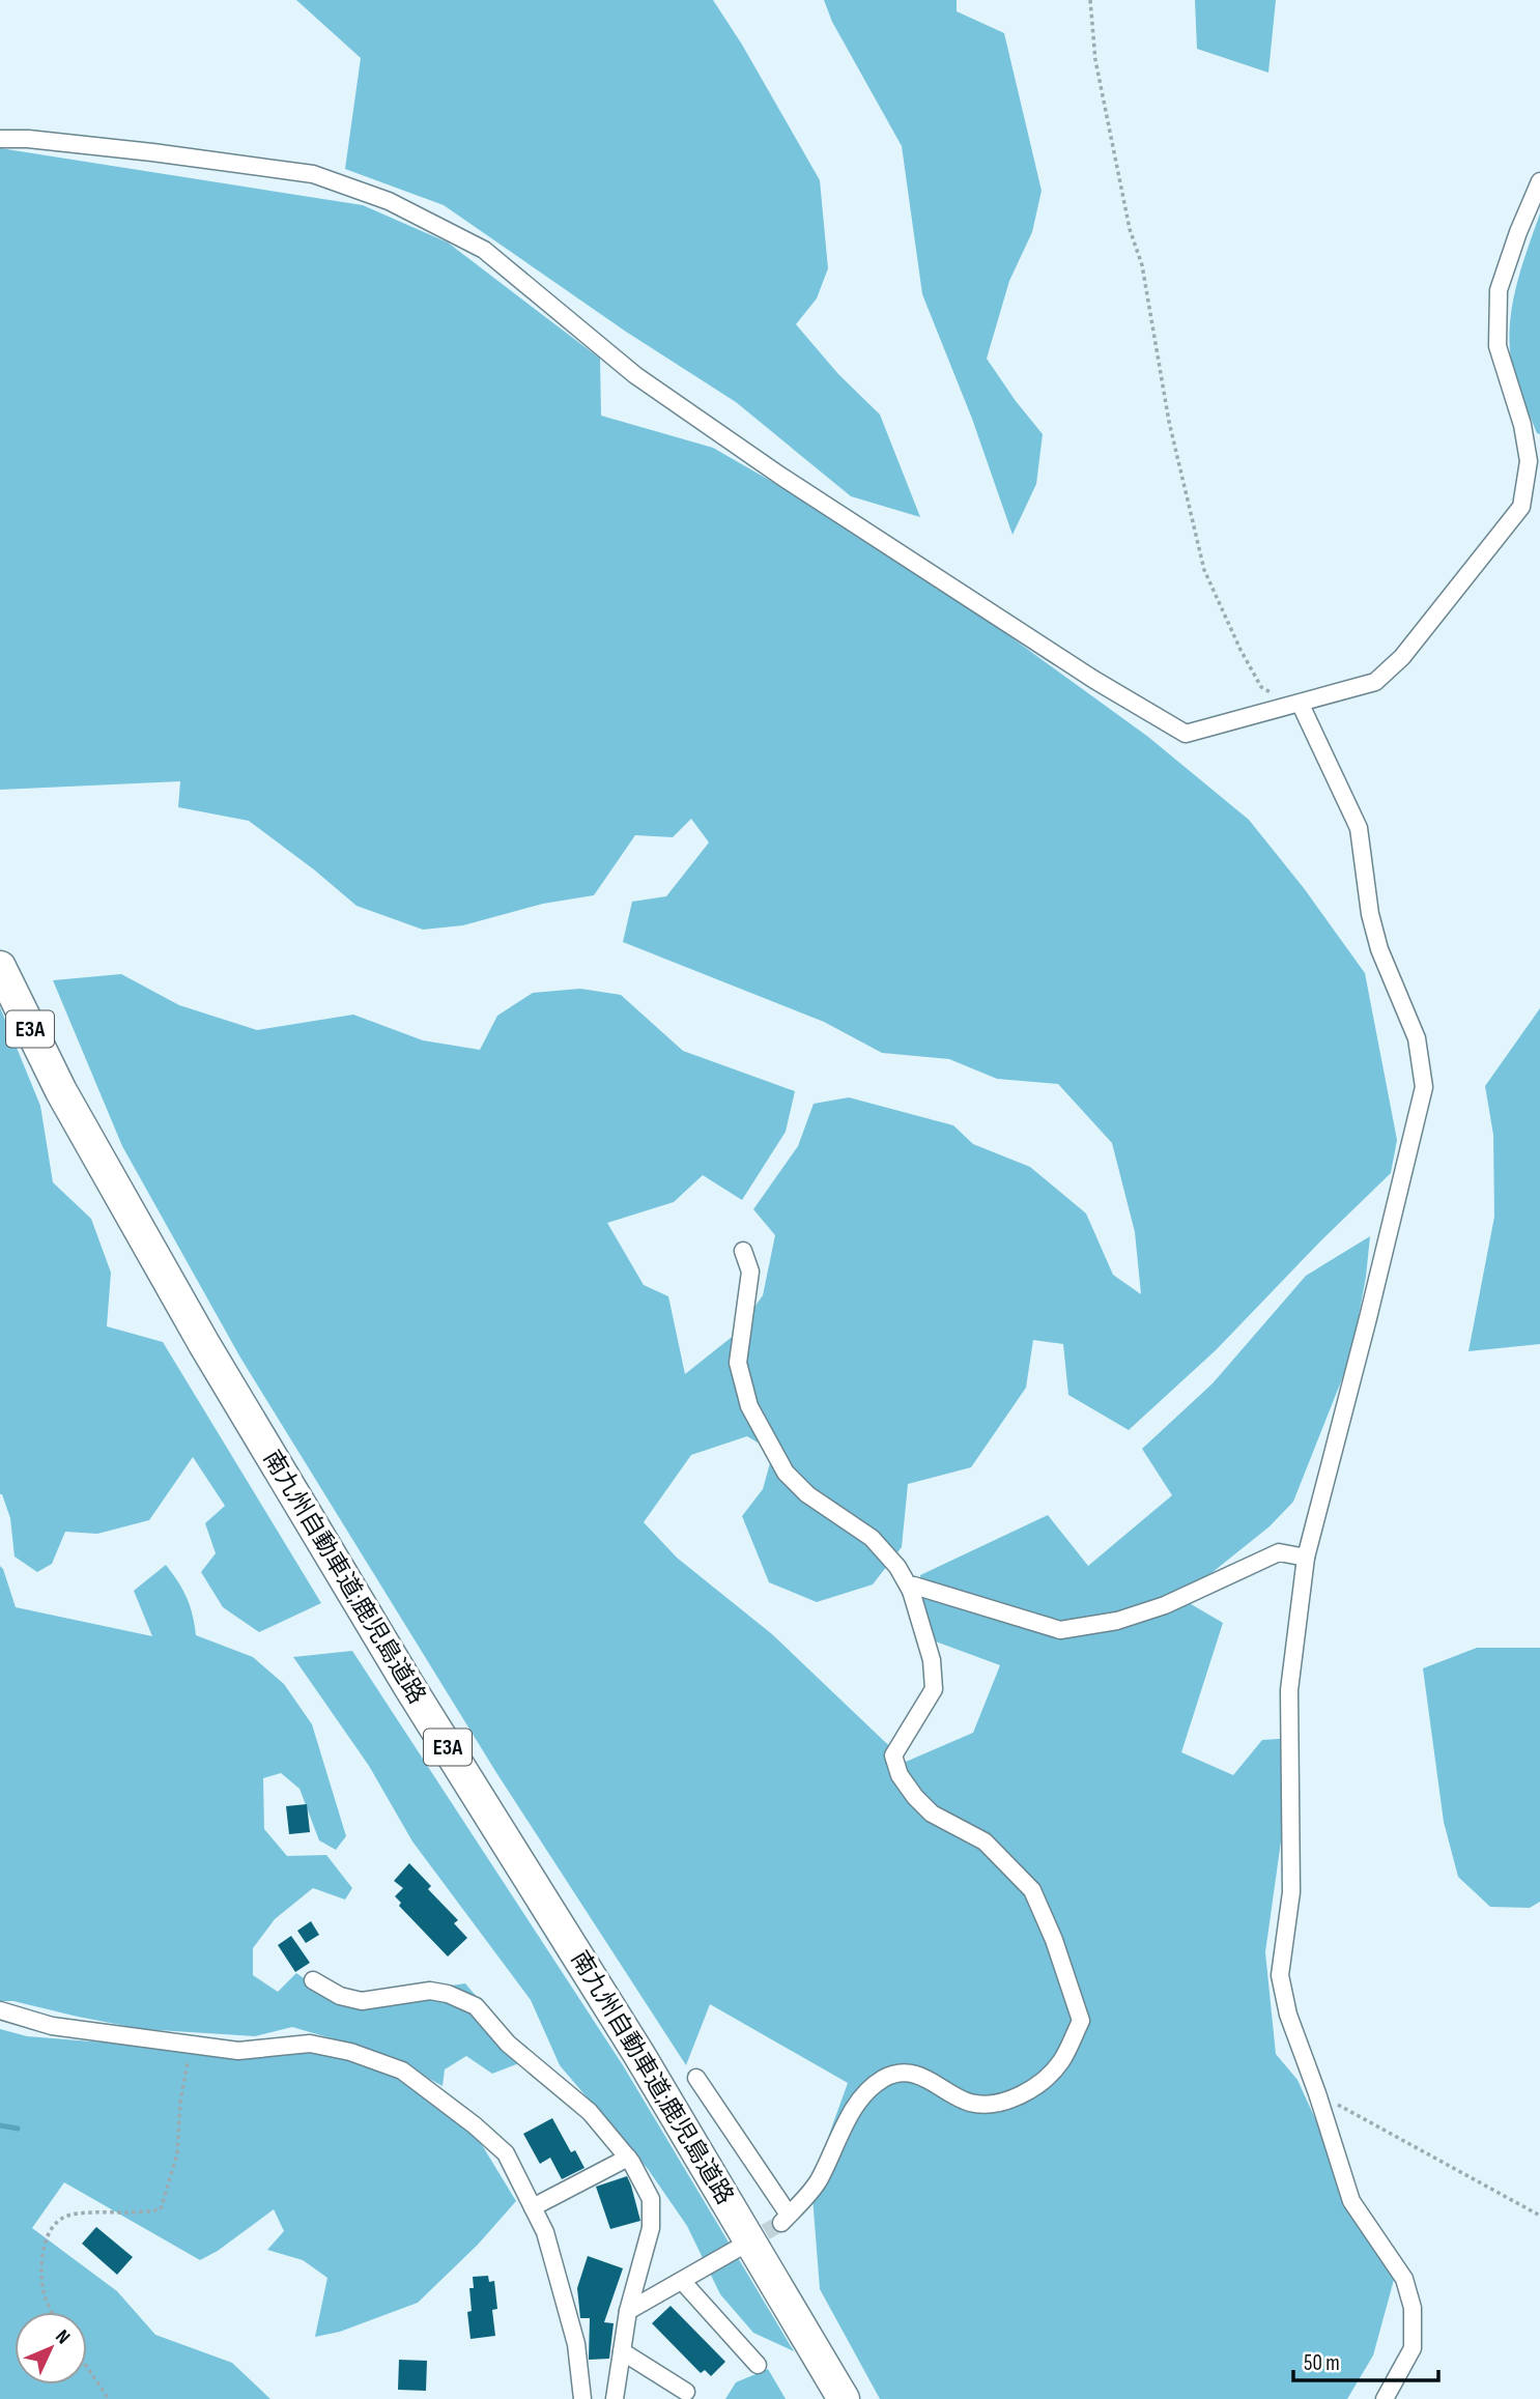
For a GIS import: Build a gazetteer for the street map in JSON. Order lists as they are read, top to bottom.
{
  "streets": {
    "highway": ["E3A", "南九州自動車道;鹿児島道路"]
  },
  "scale_bar": "50 m",
  "north": "top right"
}
